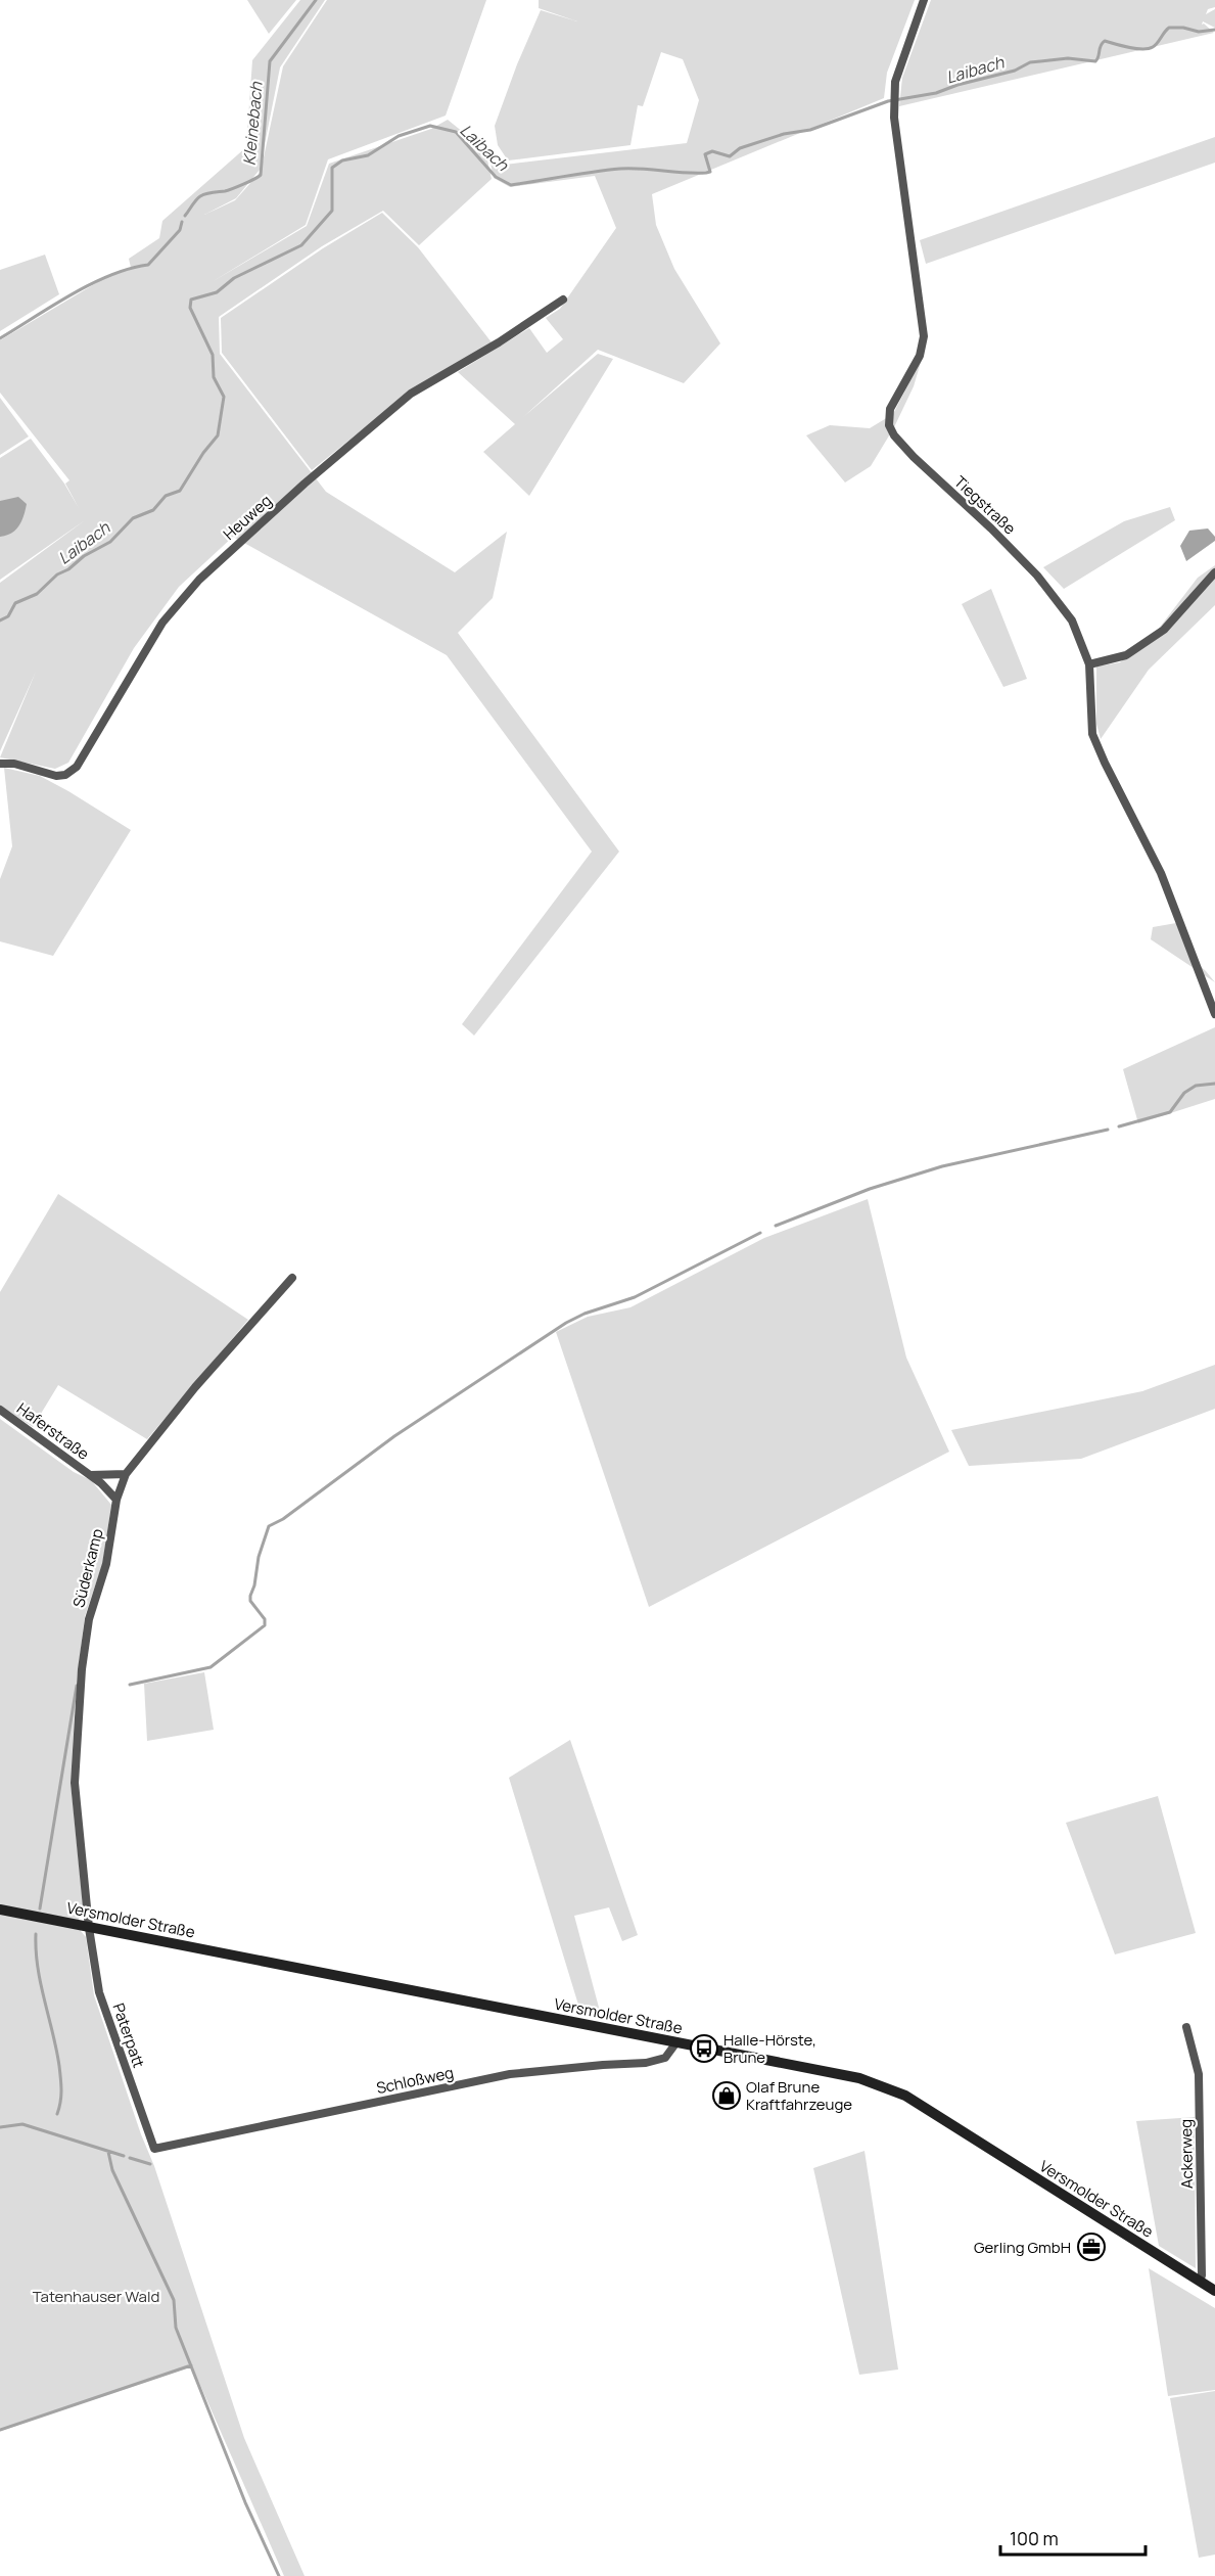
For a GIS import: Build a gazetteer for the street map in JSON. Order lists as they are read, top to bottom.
{
  "streets": {
    "main road": ["Versmolder Straße"],
    "street": [
      "Tiegstraße",
      "Heuweg",
      "Haferstraße",
      "Süderkamp",
      "Paterpatt",
      "Schloßweg",
      "Ackerweg"
    ]
  },
  "crossings": [
    ["Haferstraße", "Süderkamp"],
    ["Süderkamp", "Versmolder Straße"],
    ["Süderkamp", "Paterpatt"],
    ["Versmolder Straße", "Paterpatt"],
    ["Versmolder Straße", "Schloßweg"],
    ["Versmolder Straße", "Ackerweg"],
    ["Paterpatt", "Schloßweg"]
  ],
  "water": ["Laibach", "Kleinebach"],
  "parks": ["Tatenhauser Wald"],
  "places": {
    "bus stop": ["Halle-Hörste, Brune"],
    "shop": ["Olaf Brune Kraftfahrzeuge"],
    "office": ["Gerling GmbH"]
  },
  "scale_bar": "100 m"
}
